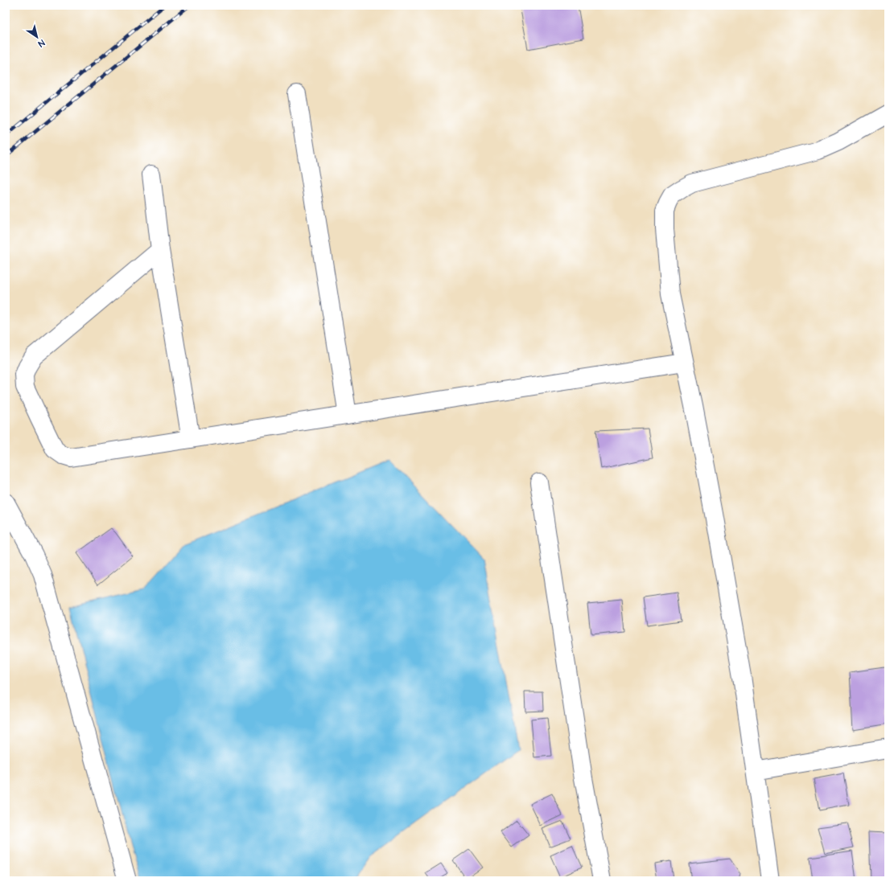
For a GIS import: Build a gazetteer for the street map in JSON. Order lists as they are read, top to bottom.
{
  "north": "bottom right"
}
